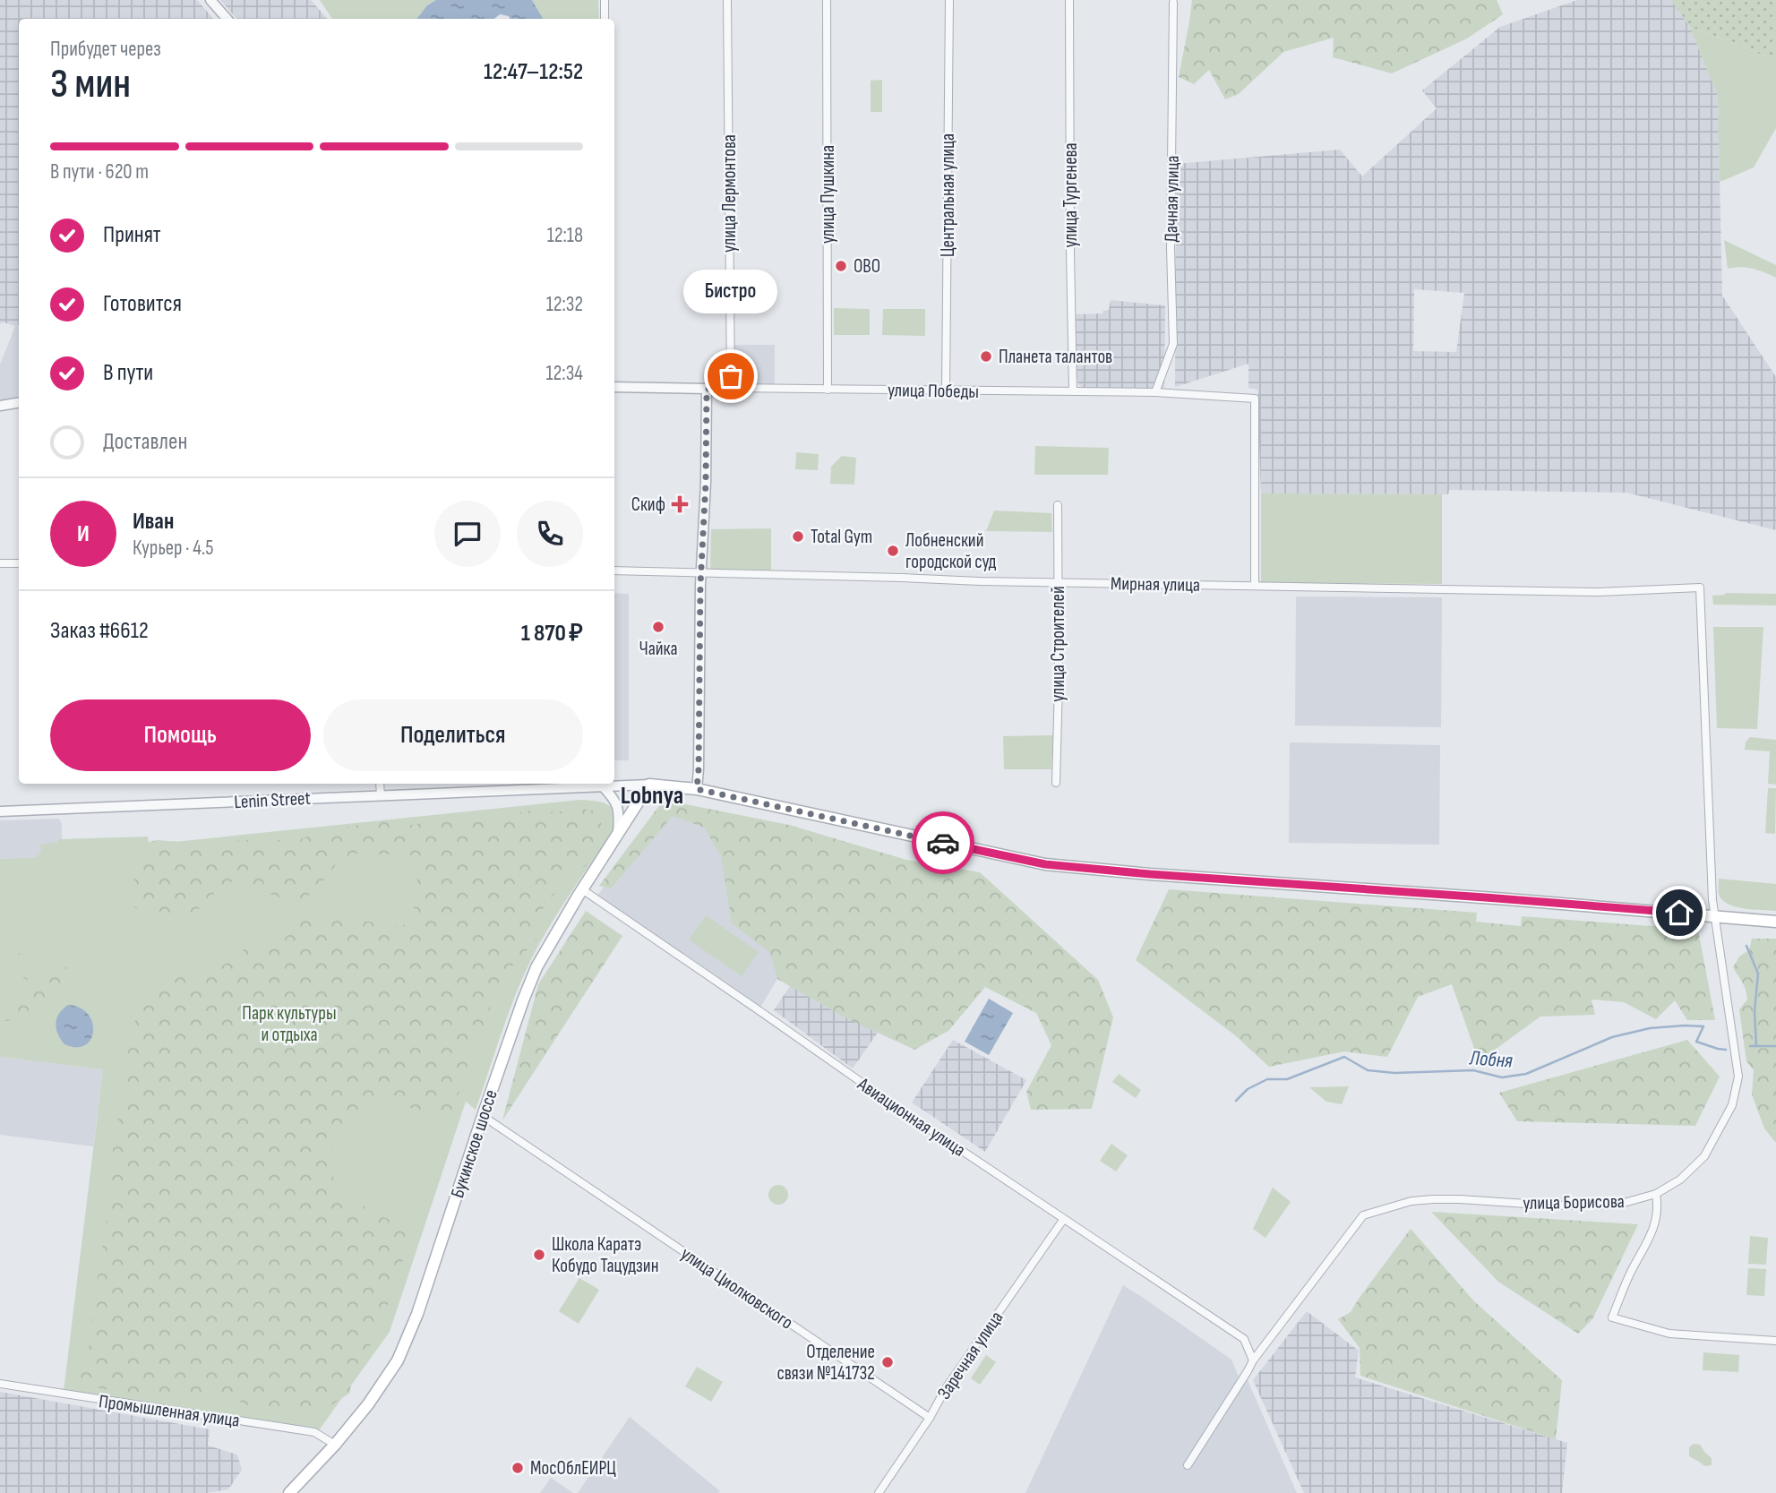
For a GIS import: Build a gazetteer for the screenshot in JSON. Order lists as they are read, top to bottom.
{
  "streets": {
    "main road": ["Lenin Street", "Букинское шоссе"],
    "street": [
      "улица Лермонтова",
      "улица Пушкина",
      "Центральная улица",
      "улица Тургенева",
      "Дачная улица",
      "улица Победы",
      "Мирная улица",
      "улица Строителей",
      "Авиационная улица",
      "улица Борисова",
      "улица Циолковского",
      "Заречная улица",
      "Промышленная улица"
    ]
  },
  "crossings": [
    ["улица Лермонтова", "улица Победы"],
    ["улица Пушкина", "улица Победы"],
    ["Центральная улица", "улица Победы"],
    ["улица Тургенева", "улица Победы"],
    ["Дачная улица", "улица Победы"],
    ["улица Победы", "Мирная улица"],
    ["Мирная улица", "улица Строителей"],
    ["Мирная улица", "улица Борисова"],
    ["Lenin Street", "Букинское шоссе"],
    ["Lenin Street", "улица Борисова"],
    ["Авиационная улица", "Букинское шоссе"],
    ["Авиационная улица", "улица Борисова"],
    ["Авиационная улица", "Заречная улица"],
    ["Букинское шоссе", "улица Циолковского"],
    ["Букинское шоссе", "Промышленная улица"],
    ["улица Циолковского", "Заречная улица"]
  ],
  "districts": ["Lobnya"],
  "water": ["Лобня"],
  "parks": ["Парк культуры и отдыха"],
  "places": {
    "other": [
      "ОВО",
      "Планета талантов",
      "Бистро",
      "Total Gym",
      "Лобненский городской суд",
      "Чайка",
      "Школа Каратэ Кобудо Тацудзин",
      "Отделение связи №141732",
      "МосОблЕИРЦ"
    ],
    "health": ["Скиф"]
  },
  "page": {
    "heading": ["3 мин", "Прибудет через", "12:47–12:52"],
    "panel": [
      "Иван",
      "Курьер · 4.5",
      "Заказ #6612",
      "1 870 ₽"
    ],
    "bar": "В пути · 620 m",
    "list": [
      ["Принят", "12:18"],
      ["Готовится", "12:32"],
      ["В пути", "12:34"],
      "Доставлен"
    ],
    "bubble": "Бистро",
    "round": "И",
    "buttons": ["Помощь", "Поделиться"]
  }
}
